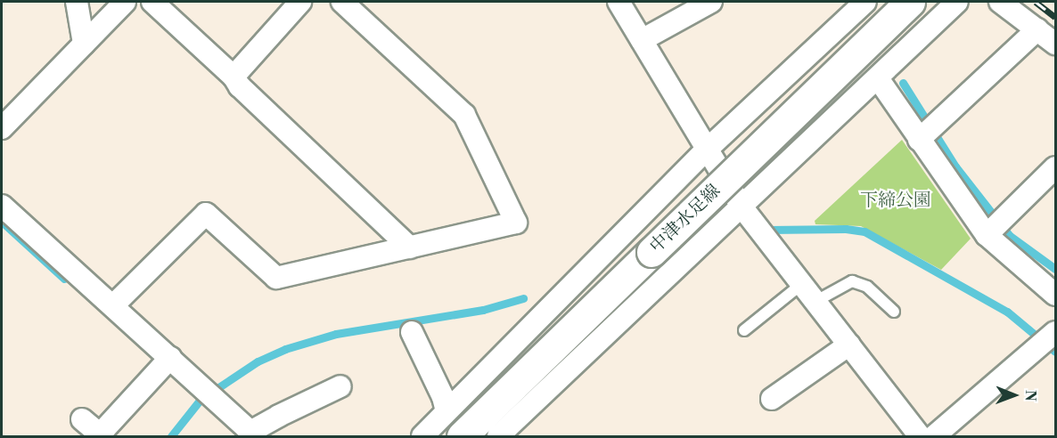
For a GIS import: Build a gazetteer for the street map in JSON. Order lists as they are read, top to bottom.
{
  "streets": {
    "street": ["中津水足線"]
  },
  "parks": ["下締公園"],
  "north": "right"
}
